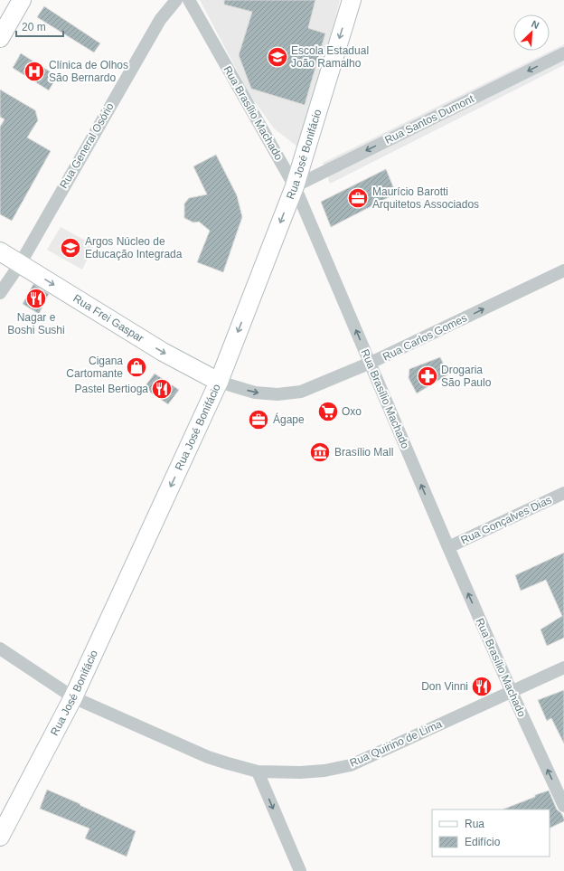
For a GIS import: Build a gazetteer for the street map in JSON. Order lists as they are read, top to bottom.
{
  "streets": {
    "street": [
      "Rua Brasílio Machado",
      "Rua Santos Dumont",
      "Rua General Osório",
      "Rua José Bonifácio",
      "Rua Frei Gaspar",
      "Rua Carlos Gomes",
      "Rua Gonçalves Dias",
      "Rua Quirino de Lima"
    ]
  },
  "crossings": [
    ["Rua Brasílio Machado", "Rua Santos Dumont"],
    ["Rua Brasílio Machado", "Rua José Bonifácio"],
    ["Rua Brasílio Machado", "Rua Carlos Gomes"],
    ["Rua Brasílio Machado", "Rua Gonçalves Dias"],
    ["Rua Brasílio Machado", "Rua Quirino de Lima"],
    ["Rua Santos Dumont", "Rua José Bonifácio"],
    ["Rua General Osório", "Rua Frei Gaspar"],
    ["Rua José Bonifácio", "Rua Frei Gaspar"],
    ["Rua José Bonifácio", "Rua Carlos Gomes"],
    ["Rua José Bonifácio", "Rua Quirino de Lima"],
    ["Rua Frei Gaspar", "Rua Carlos Gomes"]
  ],
  "one_way": [
    "Rua Brasílio Machado",
    "Rua Santos Dumont",
    "Rua José Bonifácio",
    "Rua Frei Gaspar",
    "Rua Carlos Gomes"
  ],
  "places": {
    "school or university": ["Escola Estadual João Ramalho", "Argos Núcleo de Educação Integrada"],
    "hospital": ["Clínica de Olhos São Bernardo"],
    "office": ["Maurício Barotti Arquitetos Associados", "Ágape"],
    "restaurant": ["Nagar e Boshi Sushi", "Pastel Bertioga", "Don Vinni"],
    "shop": ["Cigana Cartomante"],
    "pharmacy": ["Drogaria São Paulo"],
    "supermarket": ["Oxo"],
    "museum": ["Brasílio Mall"]
  },
  "legend": ["Rua", "Edifício"],
  "scale_bar": "20 m",
  "north": "top right"
}
